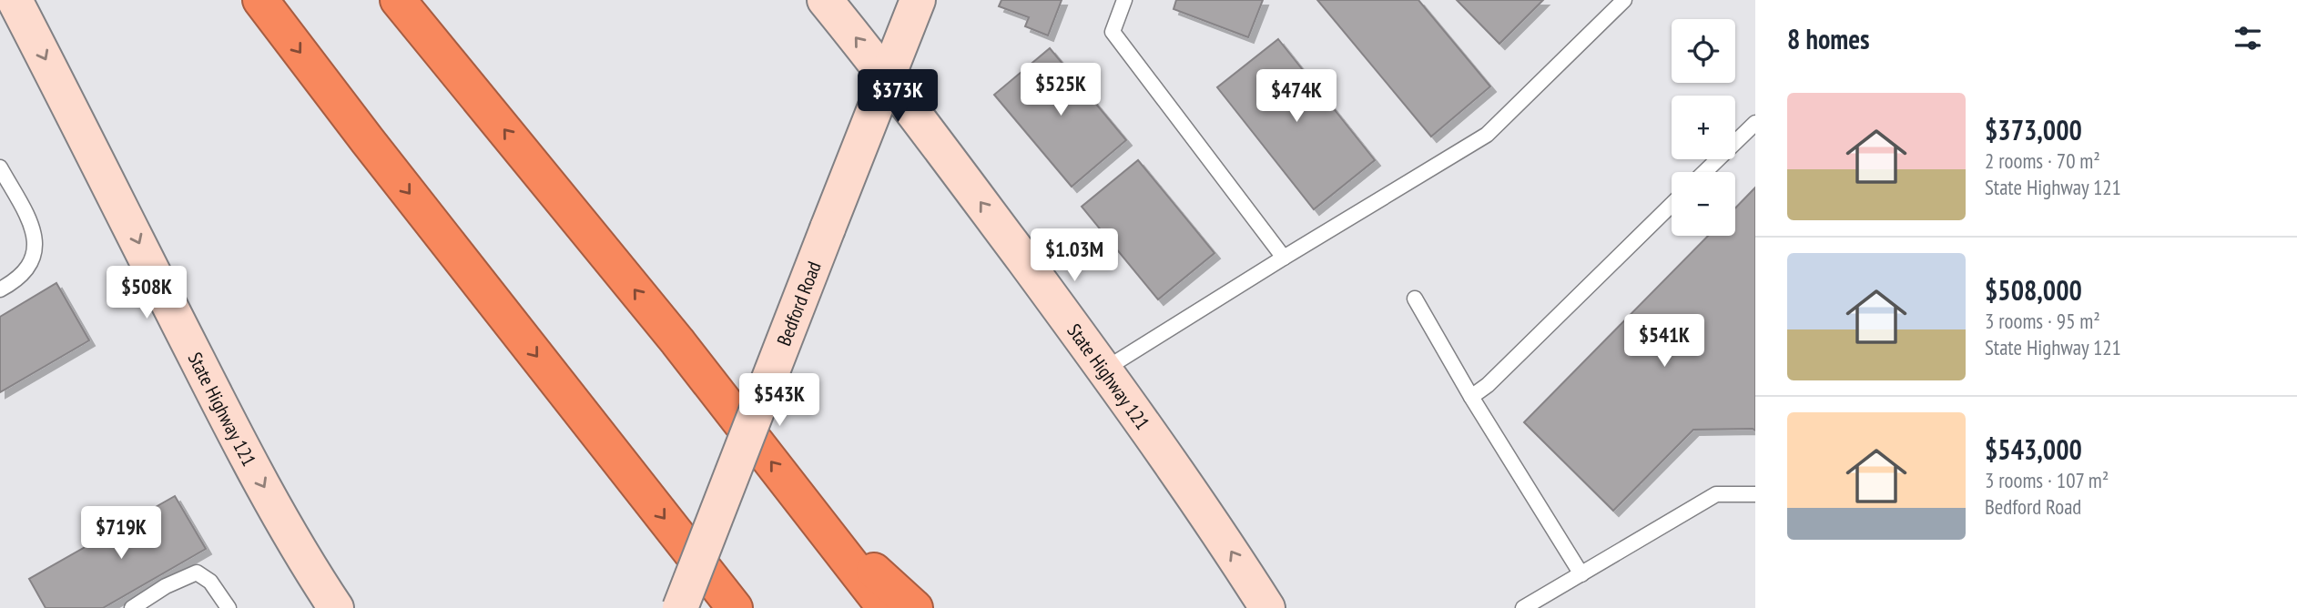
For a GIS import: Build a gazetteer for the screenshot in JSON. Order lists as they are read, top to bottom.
{
  "streets": {
    "main road": ["Bedford Road", "State Highway 121"]
  },
  "crossings": [
    ["Bedford Road", "State Highway 121"]
  ],
  "page": {
    "heading": "8 homes",
    "map_buttons": ["+", "−"],
    "price": [
      "$525K",
      "$373K",
      "$474K",
      "$1.03M",
      "$508K",
      "$541K",
      "$543K",
      "$719K"
    ],
    "list": [
      {
        "name": "$373,000",
        "note": "2 rooms · 70 m² · State Highway 121"
      },
      {
        "name": "$508,000",
        "note": "3 rooms · 95 m² · State Highway 121"
      },
      {
        "name": "$543,000",
        "note": "3 rooms · 107 m² · Bedford Road"
      }
    ]
  }
}
